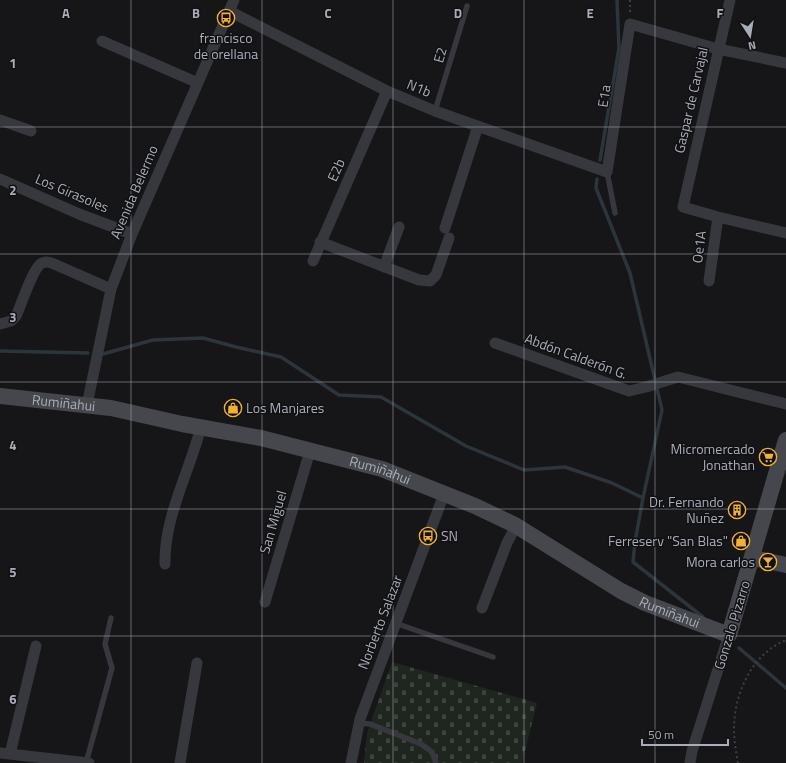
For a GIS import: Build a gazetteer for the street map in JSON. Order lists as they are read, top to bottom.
{
  "streets": {
    "street": [
      "N1b",
      "E1a",
      "Gaspar de Carvajal",
      "E2b",
      "Avenida Belermo",
      "Los Girasoles",
      "Oe1A",
      "Abdón Calderón G.",
      "Rumiñahui",
      "San Miguel",
      "Norberto Salazar",
      "Gonzalo Pizarro"
    ],
    "lane": ["E2"]
  },
  "crossings": [
    ["E2", "N1b"],
    ["N1b", "E1a"],
    ["N1b", "E2b"],
    ["N1b", "Avenida Belermo"],
    ["E1a", "Gaspar de Carvajal"],
    ["Gaspar de Carvajal", "Oe1A"],
    ["Avenida Belermo", "Los Girasoles"],
    ["Avenida Belermo", "Rumiñahui"],
    ["Rumiñahui", "San Miguel"],
    ["Rumiñahui", "Norberto Salazar"],
    ["Rumiñahui", "Gonzalo Pizarro"]
  ],
  "places": {
    "bus stop": ["francisco de orellana", "SN"],
    "shop": ["Los Manjares", "Ferreserv \"San Blas\""],
    "supermarket": ["Micromercado Jonathan"],
    "building": ["Dr. Fernando Nuñez"],
    "bar": ["Mora carlos"]
  },
  "scale_bar": "50 m",
  "north": "bottom",
  "grid": {
    "columns": [
      "A",
      "B",
      "C",
      "D",
      "E",
      "F"
    ],
    "rows": [
      "1",
      "2",
      "3",
      "4",
      "5",
      "6"
    ]
  }
}
